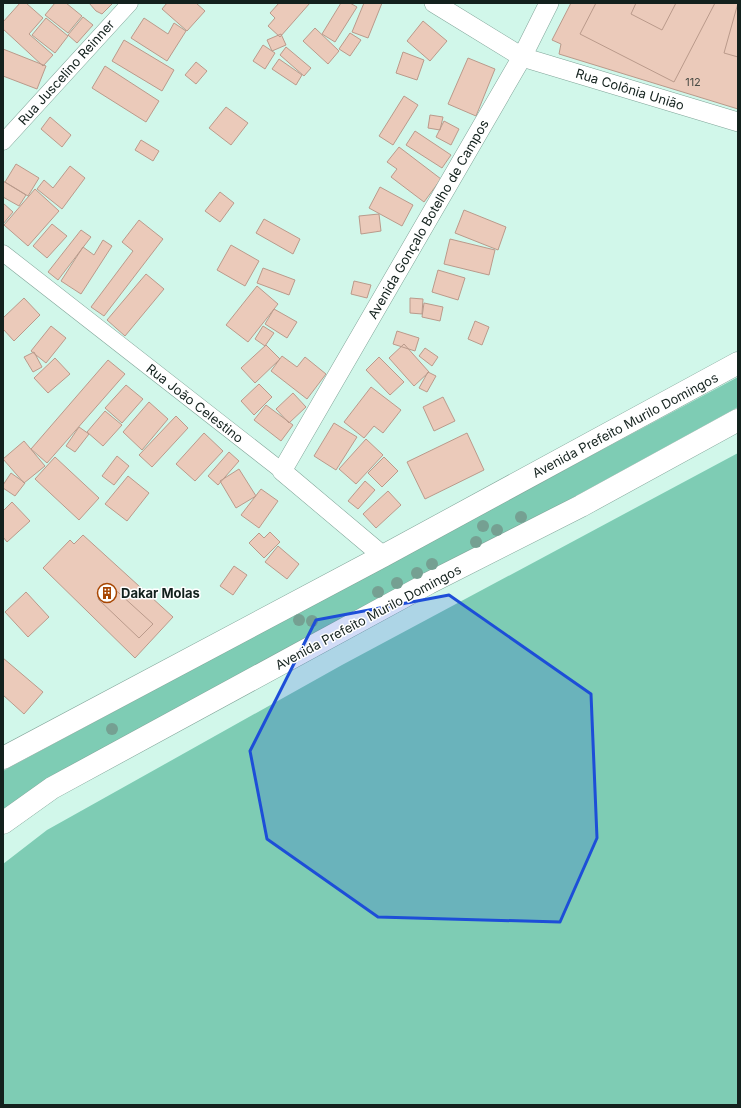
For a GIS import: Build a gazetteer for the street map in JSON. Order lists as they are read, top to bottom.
{
  "streets": {
    "main road": ["Avenida Prefeito Murilo Domingos"],
    "street": [
      "Rua Juscelino Reinner",
      "Rua Colônia União",
      "Avenida Gonçalo Botelho de Campos",
      "Rua João Celestino"
    ]
  },
  "crossings": [
    ["Rua Colônia União", "Avenida Gonçalo Botelho de Campos"],
    ["Avenida Gonçalo Botelho de Campos", "Rua João Celestino"],
    ["Rua João Celestino", "Avenida Prefeito Murilo Domingos"]
  ],
  "places": {
    "building": ["Dakar Molas"]
  },
  "house_numbers": ["112"]
}
